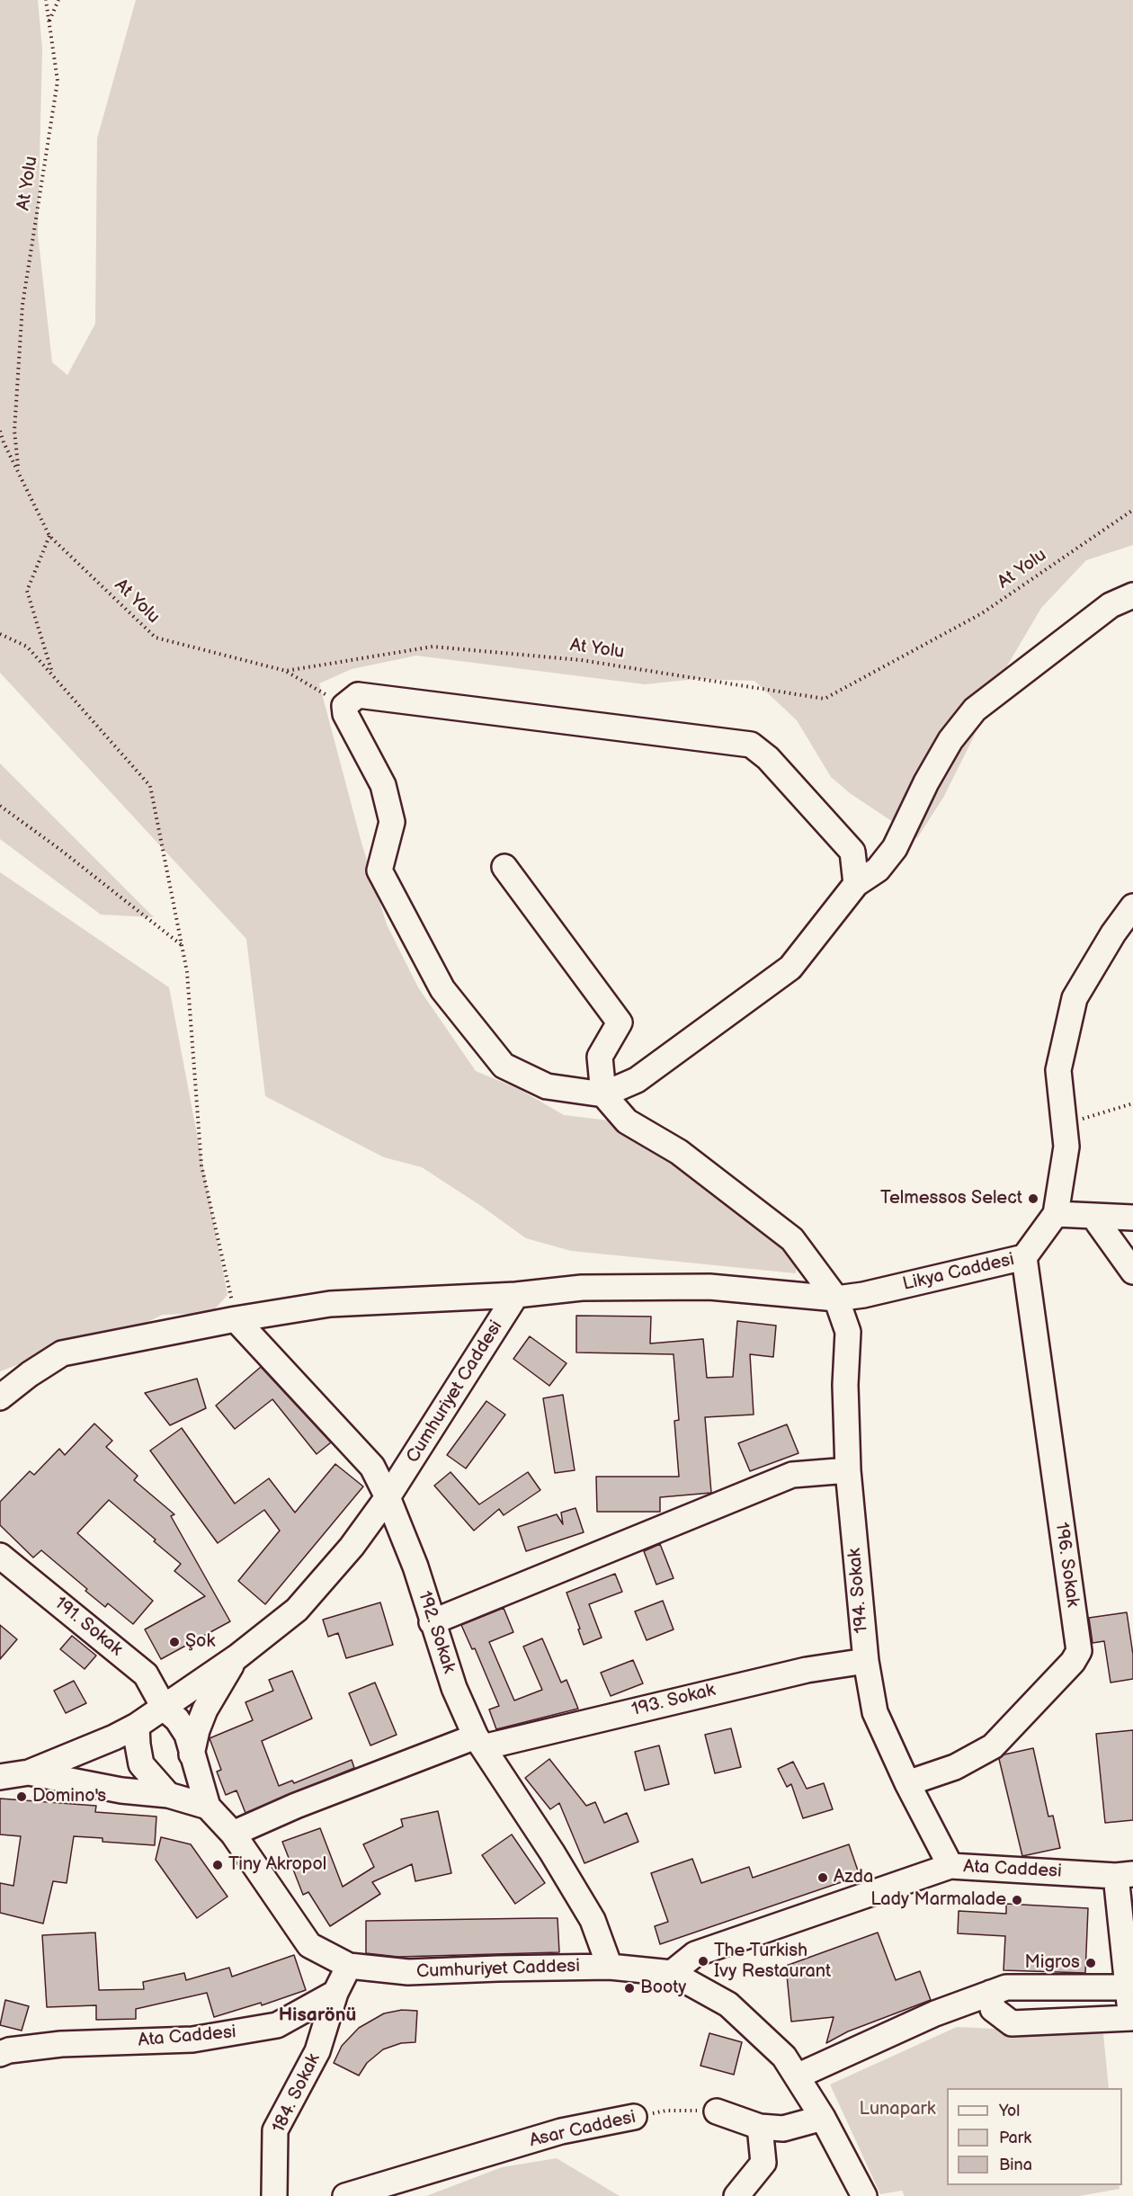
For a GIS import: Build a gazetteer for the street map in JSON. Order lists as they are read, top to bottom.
{
  "streets": {
    "street": [
      "Likya Caddesi",
      "Cumhuriyet Caddesi",
      "196. Sokak",
      "194. Sokak",
      "191. Sokak",
      "192. Sokak",
      "193. Sokak",
      "Ata Caddesi",
      "184. Sokak",
      "Asar Caddesi"
    ],
    "path": ["At Yolu"]
  },
  "crossings": [
    ["Likya Caddesi", "196. Sokak"],
    ["Likya Caddesi", "194. Sokak"],
    ["Cumhuriyet Caddesi", "191. Sokak"],
    ["Cumhuriyet Caddesi", "192. Sokak"],
    ["Cumhuriyet Caddesi", "193. Sokak"],
    ["Cumhuriyet Caddesi", "Ata Caddesi"],
    ["196. Sokak", "194. Sokak"],
    ["194. Sokak", "193. Sokak"],
    ["194. Sokak", "Ata Caddesi"],
    ["192. Sokak", "193. Sokak"],
    ["Ata Caddesi", "184. Sokak"]
  ],
  "districts": ["Hisarönü"],
  "parks": ["Lunapark"],
  "places": [
    "Telmessos Select",
    "Şok",
    "Domino's",
    "Tiny Akropol",
    "Azda",
    "Lady Marmalade",
    "The Turkish Ivy Restaurant",
    "Migros",
    "Booty"
  ],
  "legend": ["Yol", "Park", "Bina"]
}
